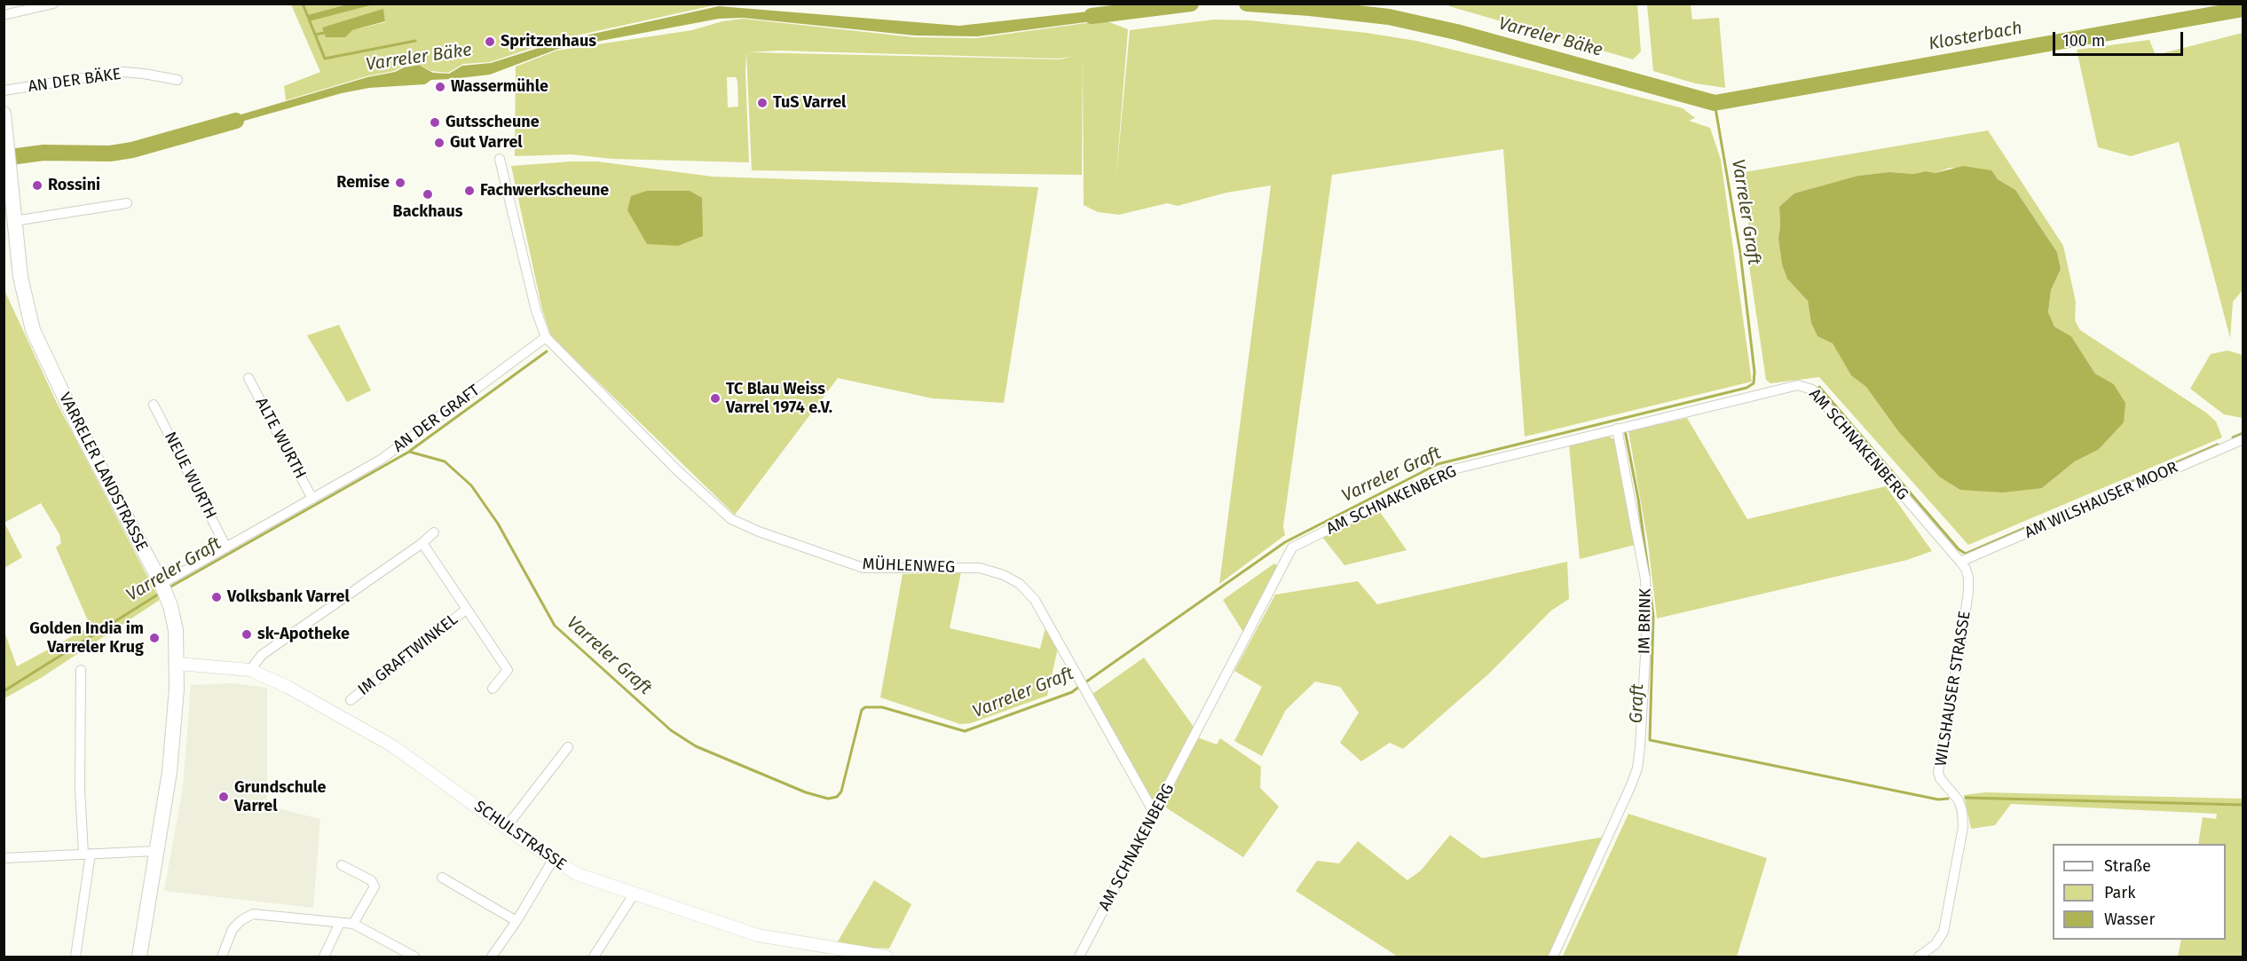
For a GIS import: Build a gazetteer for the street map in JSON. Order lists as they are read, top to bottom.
{
  "streets": {
    "main road": ["VARRELER LANDSTRASSE"],
    "street": [
      "AN DER BÄKE",
      "AN DER GRAFT",
      "ALTE WURTH",
      "AM SCHNAKENBERG",
      "NEUE WURTH",
      "AM WILSHAUSER MOOR",
      "MÜHLENWEG",
      "IM BRINK",
      "IM GRAFTWINKEL",
      "WILSHAUSER STRASSE",
      "SCHULSTRASSE"
    ]
  },
  "crossings": [
    ["AN DER GRAFT", "ALTE WURTH"],
    ["AN DER GRAFT", "VARRELER LANDSTRASSE"],
    ["AN DER GRAFT", "NEUE WURTH"],
    ["AN DER GRAFT", "MÜHLENWEG"],
    ["AM SCHNAKENBERG", "AM WILSHAUSER MOOR"],
    ["AM SCHNAKENBERG", "MÜHLENWEG"],
    ["AM SCHNAKENBERG", "IM BRINK"],
    ["AM SCHNAKENBERG", "WILSHAUSER STRASSE"],
    ["VARRELER LANDSTRASSE", "SCHULSTRASSE"],
    ["AM WILSHAUSER MOOR", "WILSHAUSER STRASSE"]
  ],
  "water": [
    "Klosterbach",
    "Varreler Bäke",
    "Varreler Graft",
    "Graft"
  ],
  "places": [
    "Spritzenhaus",
    "Wassermühle",
    "TuS Varrel",
    "Gutsscheune",
    "Gut Varrel",
    "Remise",
    "Rossini",
    "Fachwerkscheune",
    "Backhaus",
    "TC Blau Weiss Varrel 1974 e.V.",
    "Volksbank Varrel",
    "sk-Apotheke",
    "Golden India im Varreler Krug",
    "Grundschule Varrel"
  ],
  "legend": ["Straße", "Park", "Wasser"],
  "scale_bar": "100 m"
}
